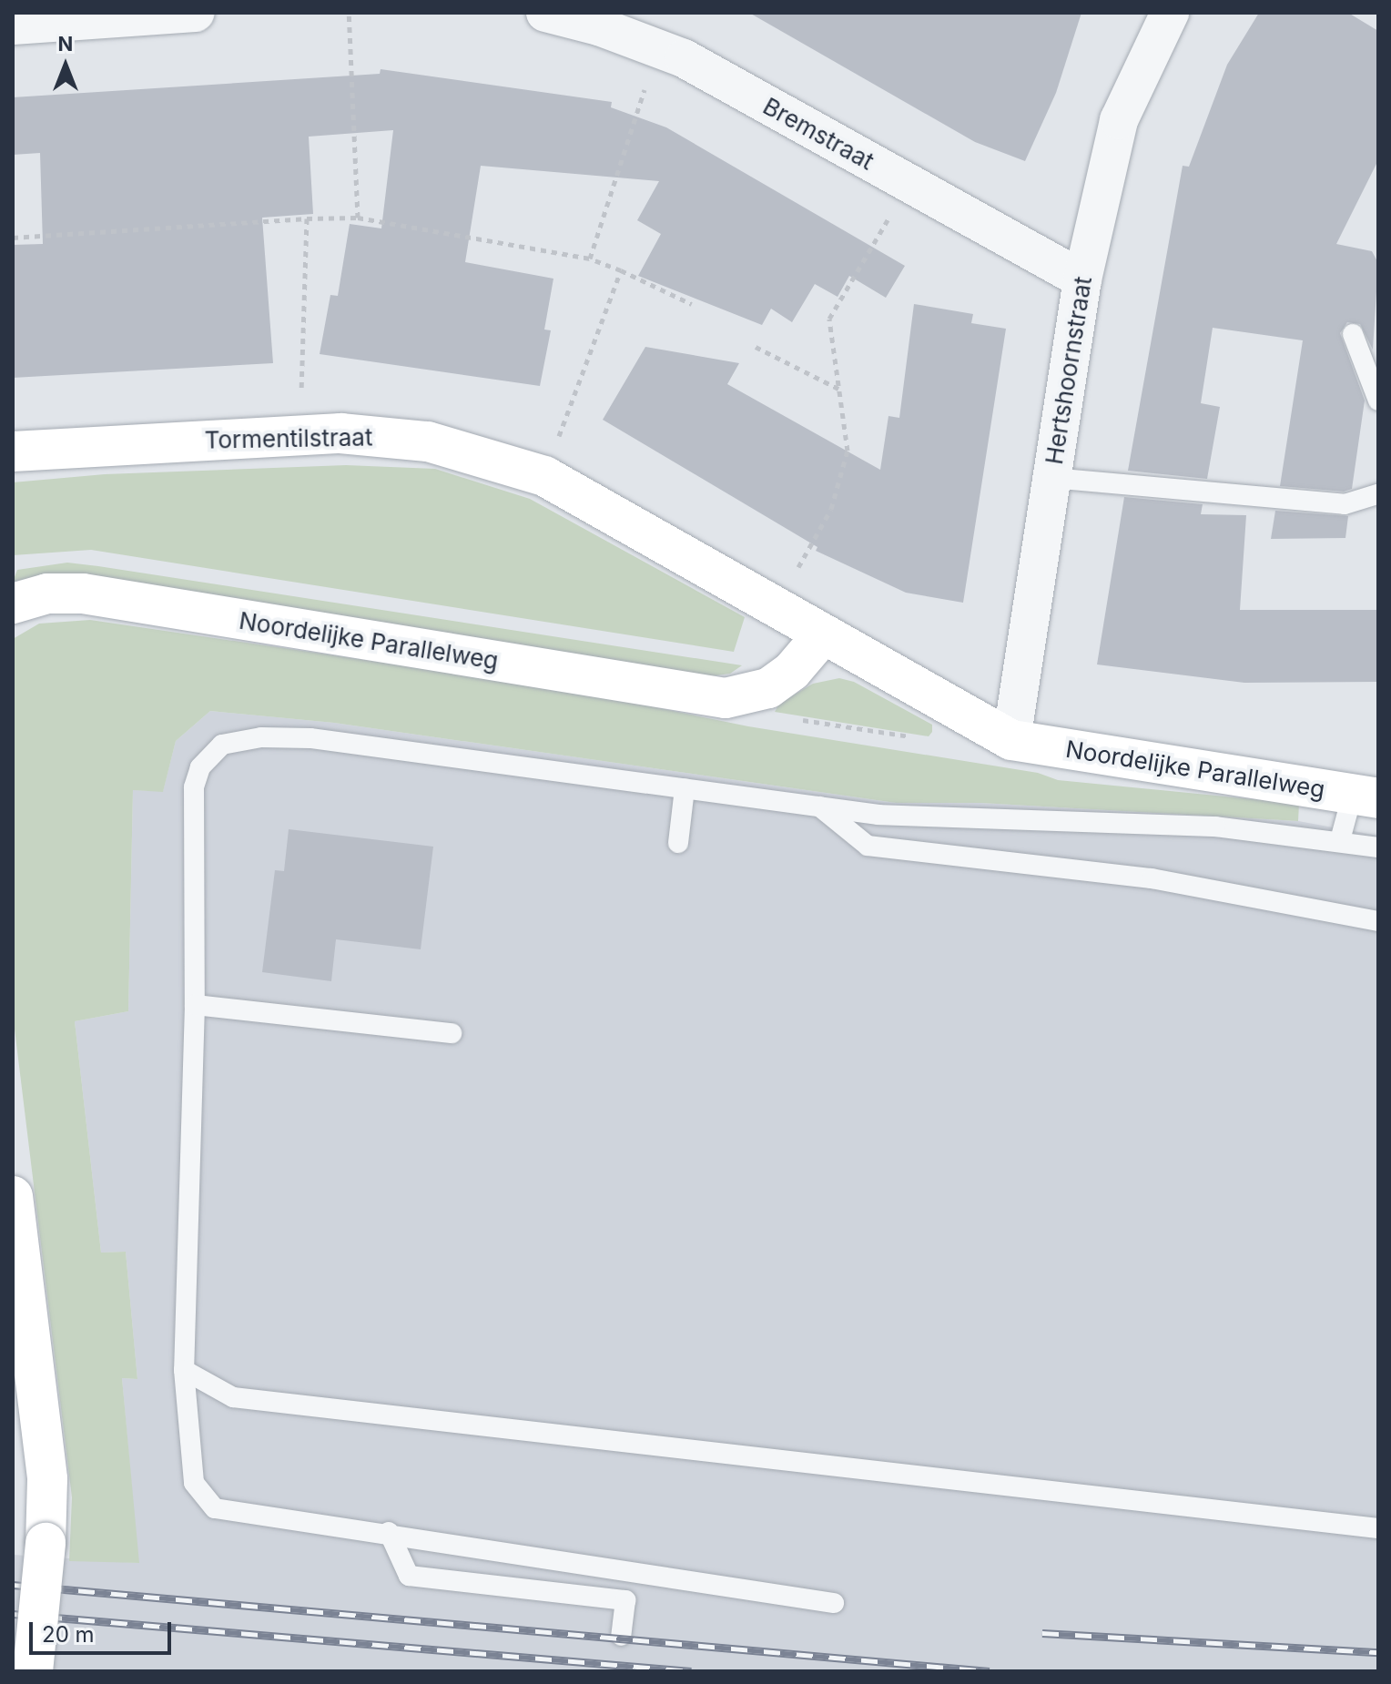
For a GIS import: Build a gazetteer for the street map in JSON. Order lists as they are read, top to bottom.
{
  "streets": {
    "street": [
      "Bremstraat",
      "Hertshoornstraat",
      "Tormentilstraat",
      "Noordelijke Parallelweg"
    ]
  },
  "crossings": [
    ["Bremstraat", "Hertshoornstraat"],
    ["Hertshoornstraat", "Noordelijke Parallelweg"],
    ["Tormentilstraat", "Noordelijke Parallelweg"]
  ],
  "scale_bar": "20 m",
  "north": "top"
}
